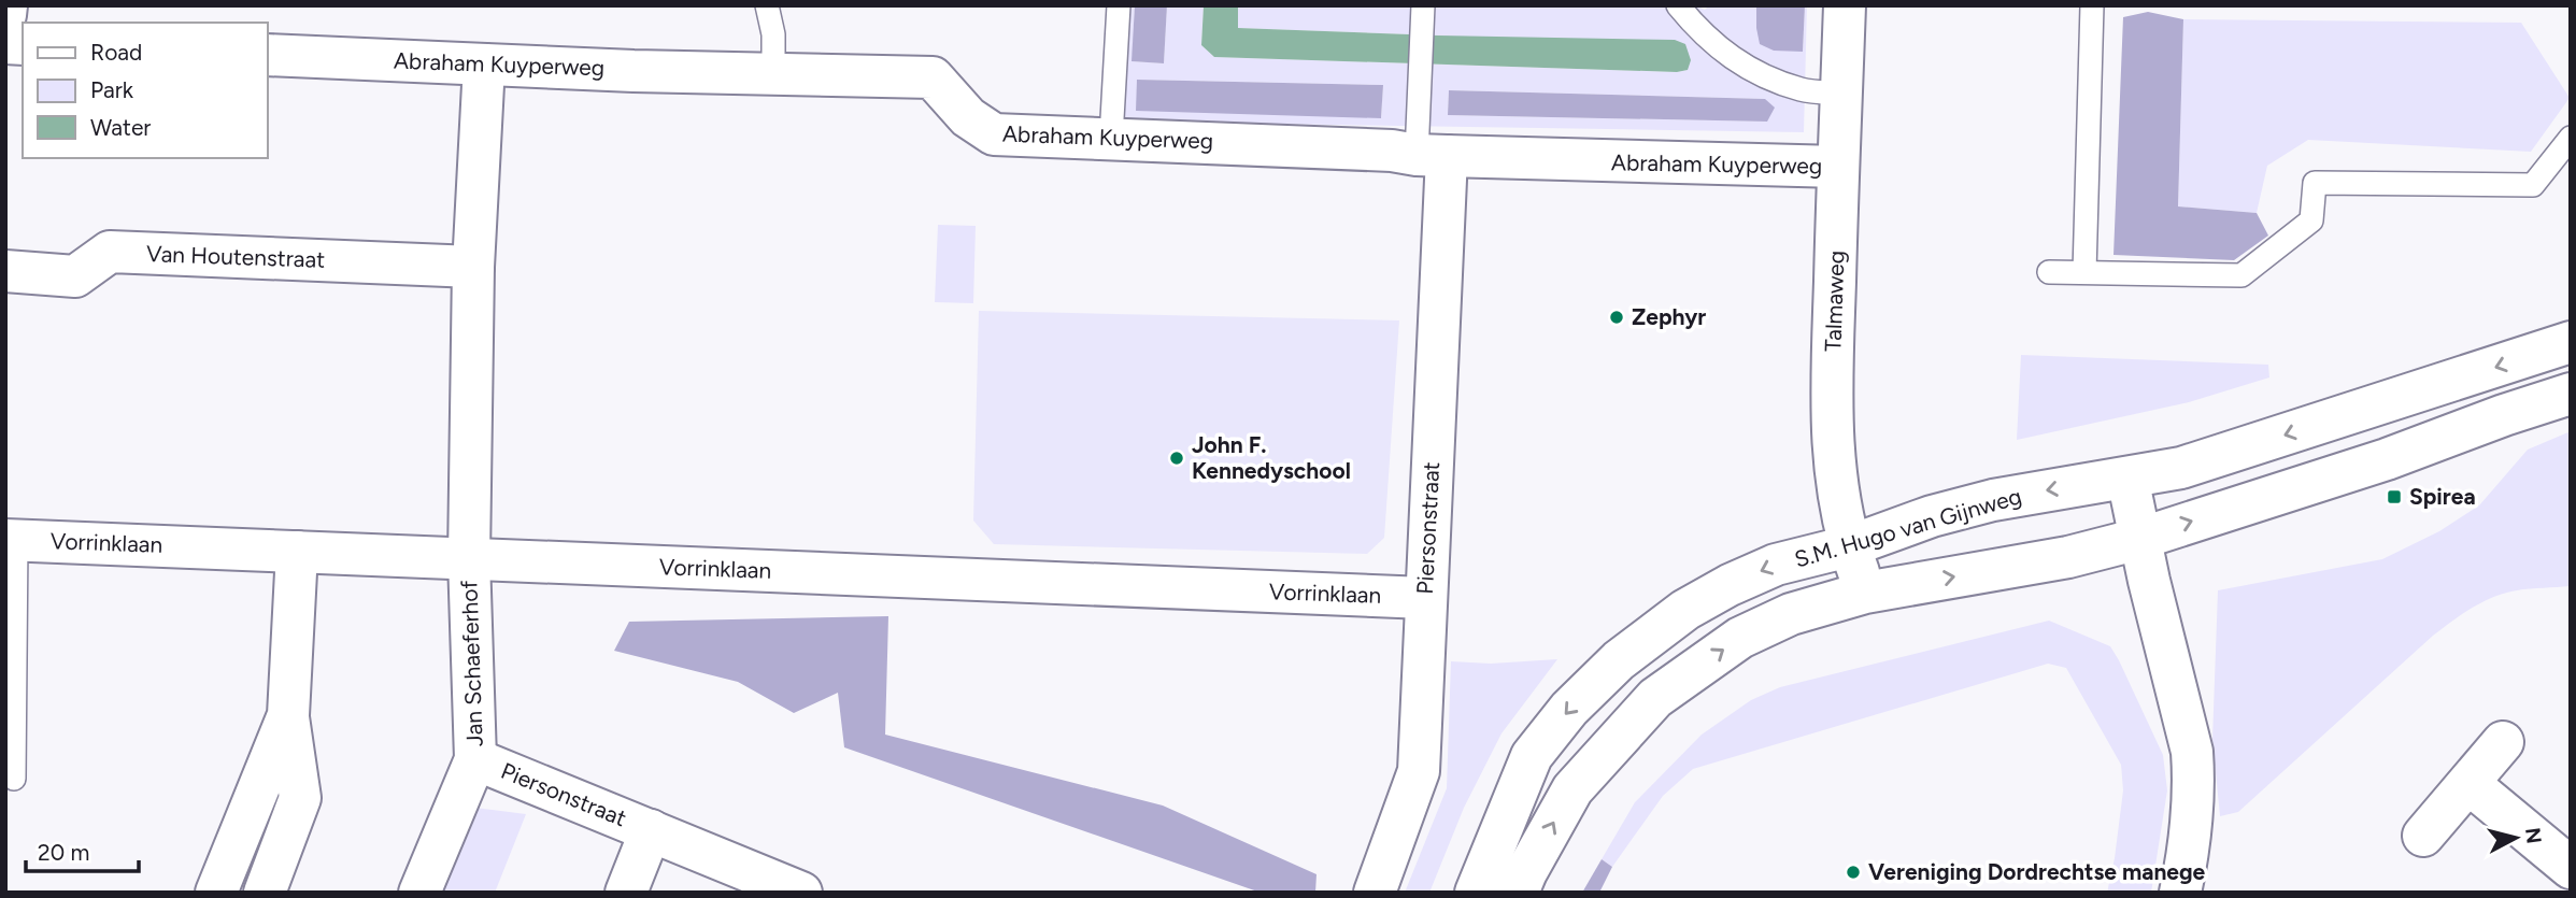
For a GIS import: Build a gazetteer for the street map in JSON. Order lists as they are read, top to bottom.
{
  "streets": {
    "street": [
      "Abraham Kuyperweg",
      "Van Houtenstraat",
      "Talmaweg",
      "Piersonstraat",
      "S.M. Hugo van Gijnweg",
      "Vorrinklaan",
      "Jan Schaeferhof"
    ]
  },
  "crossings": [
    ["Abraham Kuyperweg", "Talmaweg"],
    ["Abraham Kuyperweg", "Piersonstraat"],
    ["Talmaweg", "S.M. Hugo van Gijnweg"],
    ["Piersonstraat", "Vorrinklaan"],
    ["Piersonstraat", "Jan Schaeferhof"],
    ["Vorrinklaan", "Jan Schaeferhof"]
  ],
  "places": {
    "other": ["Zephyr", "John F. Kennedyschool", "Vereniging Dordrechtse manege"],
    "transit": ["Spirea"]
  },
  "legend": ["Road", "Park", "Water"],
  "scale_bar": "20 m",
  "north": "right"
}
